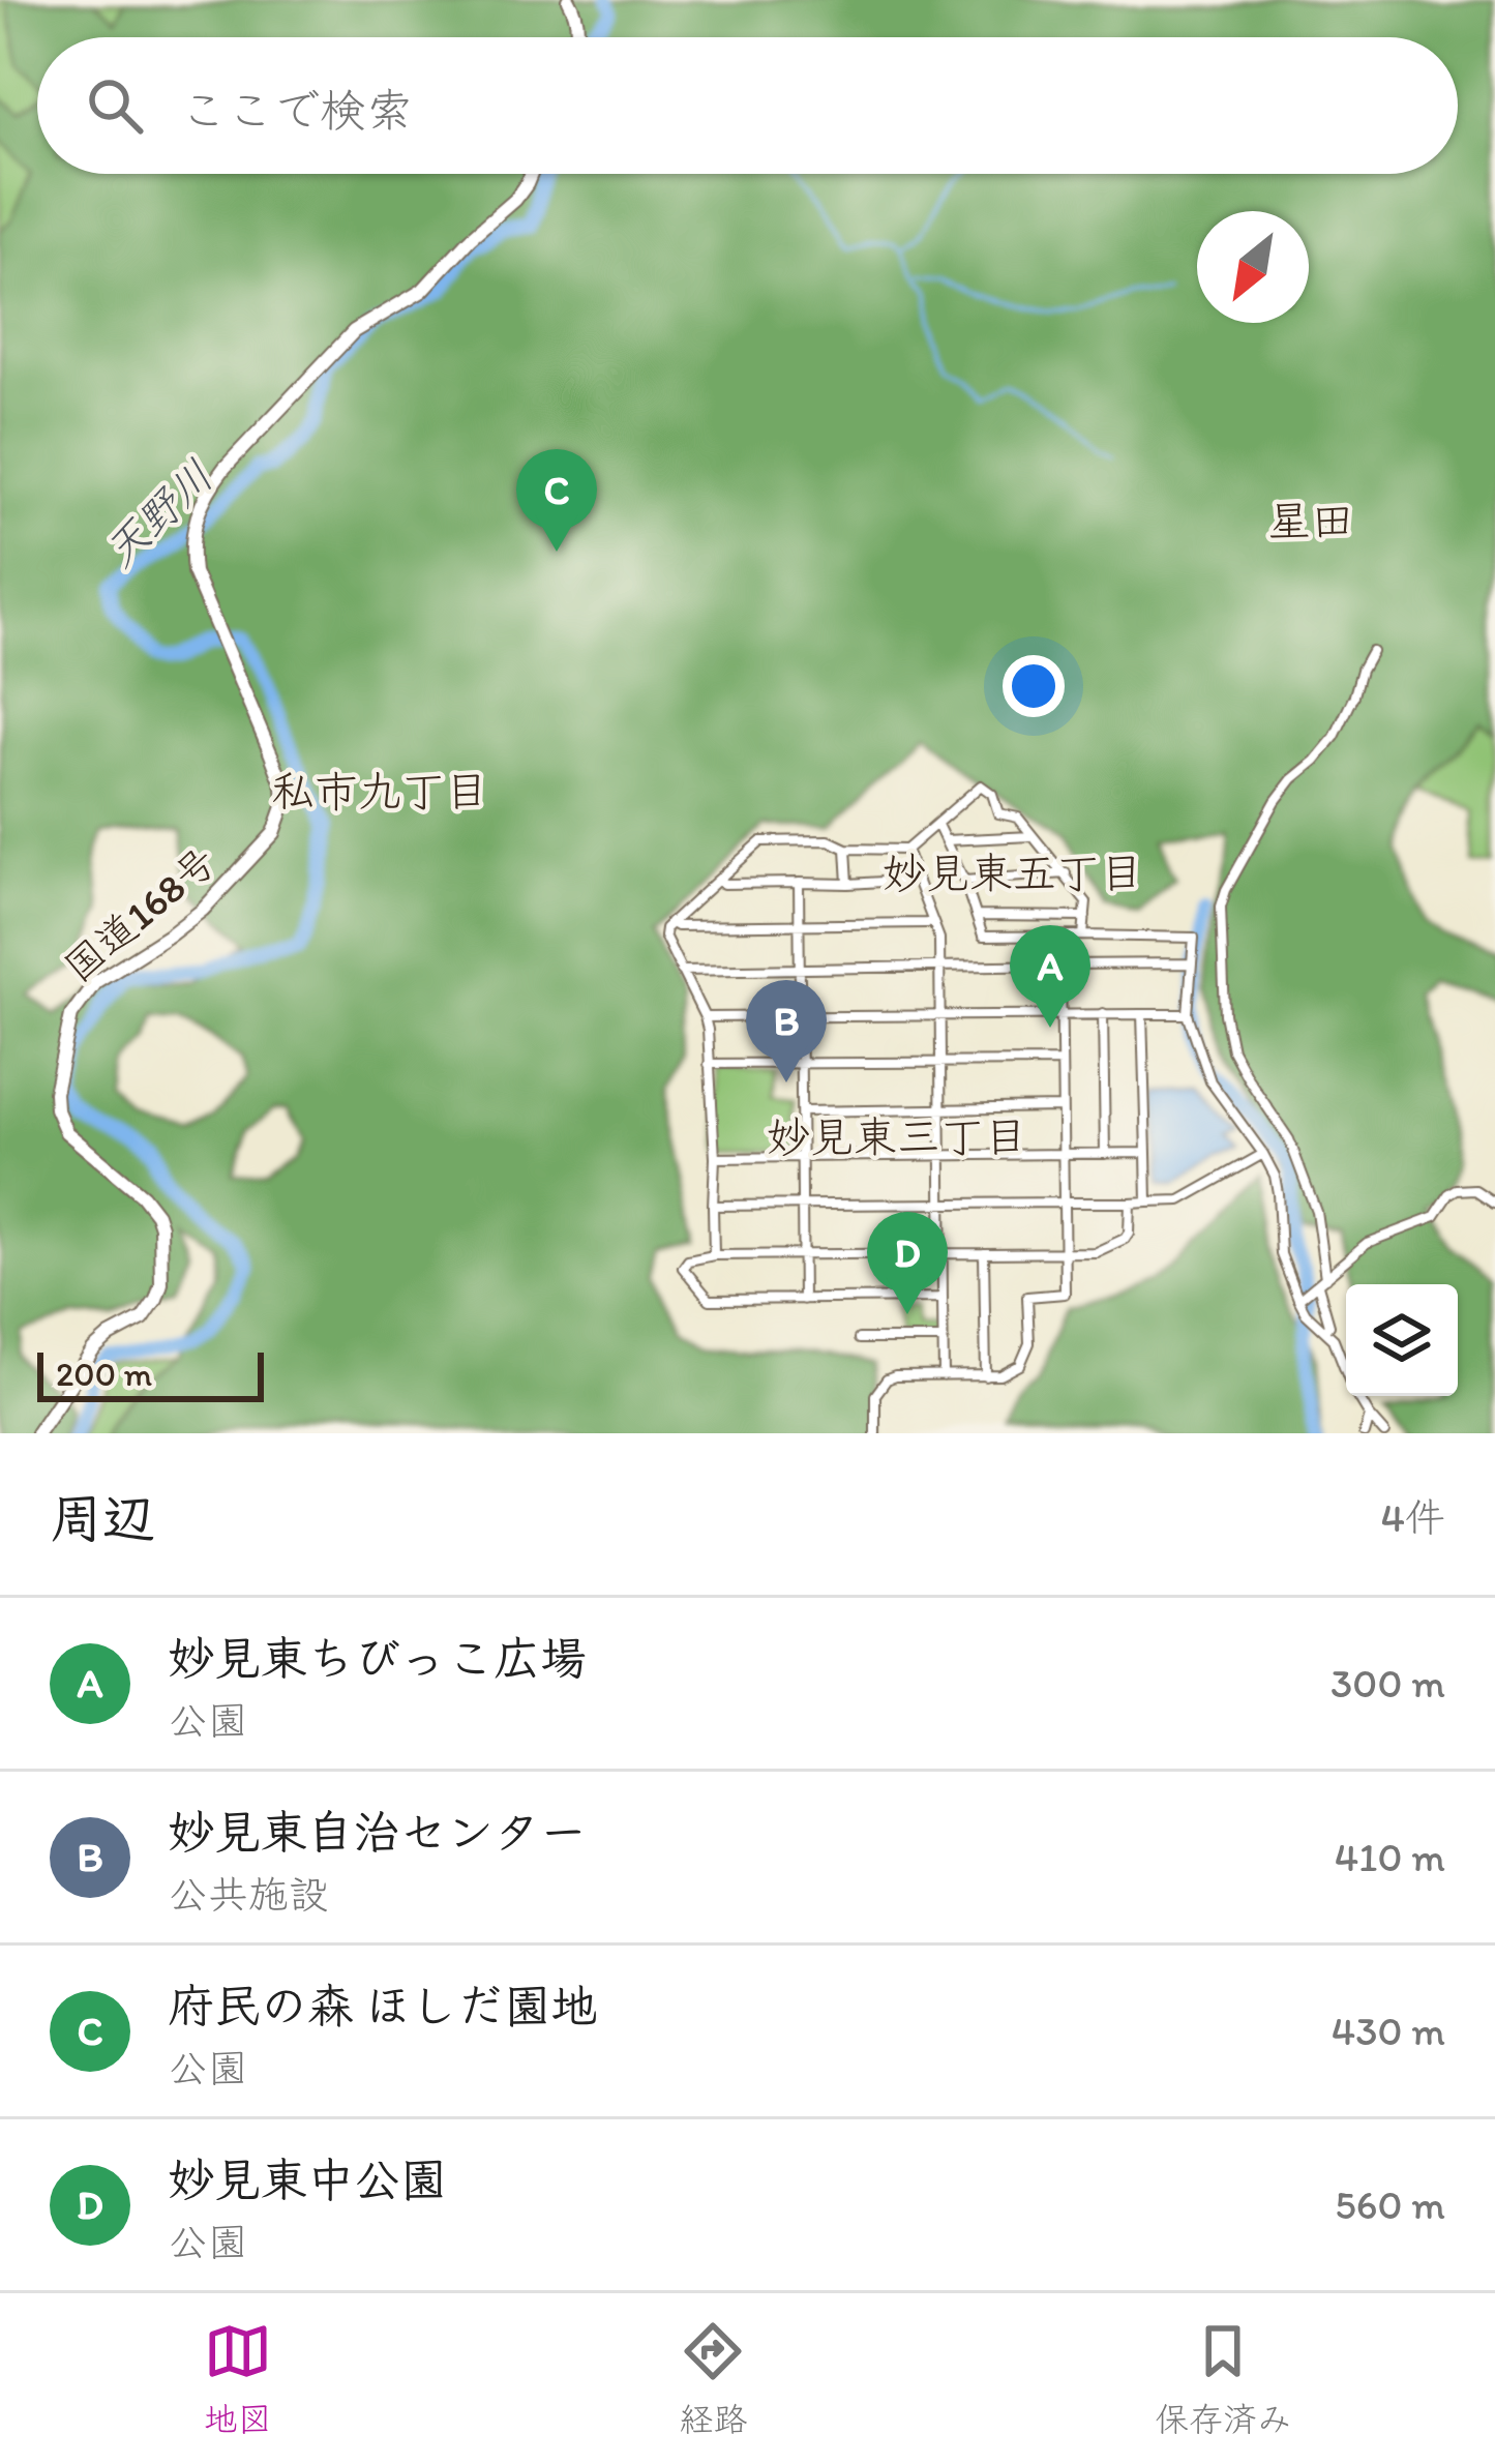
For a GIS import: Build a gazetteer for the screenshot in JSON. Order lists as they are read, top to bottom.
{
  "streets": {
    "highway": ["国道168号"]
  },
  "districts": [
    "星田",
    "私市九丁目",
    "妙見東五丁目",
    "妙見東三丁目"
  ],
  "water": ["天野川"],
  "scale_bar": "200 m",
  "north": "bottom left",
  "page": {
    "search": "ここで検索",
    "pins": [
      "C",
      "A",
      "B",
      "D"
    ],
    "scale": "200 m",
    "heading": ["周辺", "4件"],
    "list": [
      {
        "mark": "A",
        "name": "妙見東ちびっこ広場",
        "note": "公園",
        "value": "300 m"
      },
      {
        "mark": "B",
        "name": "妙見東自治センター",
        "note": "公共施設",
        "value": "410 m"
      },
      {
        "mark": "C",
        "name": "府民の森 ほしだ園地",
        "note": "公園",
        "value": "430 m"
      },
      {
        "mark": "D",
        "name": "妙見東中公園",
        "note": "公園",
        "value": "560 m"
      }
    ],
    "nav": ["地図", "経路", "保存済み"]
  }
}
